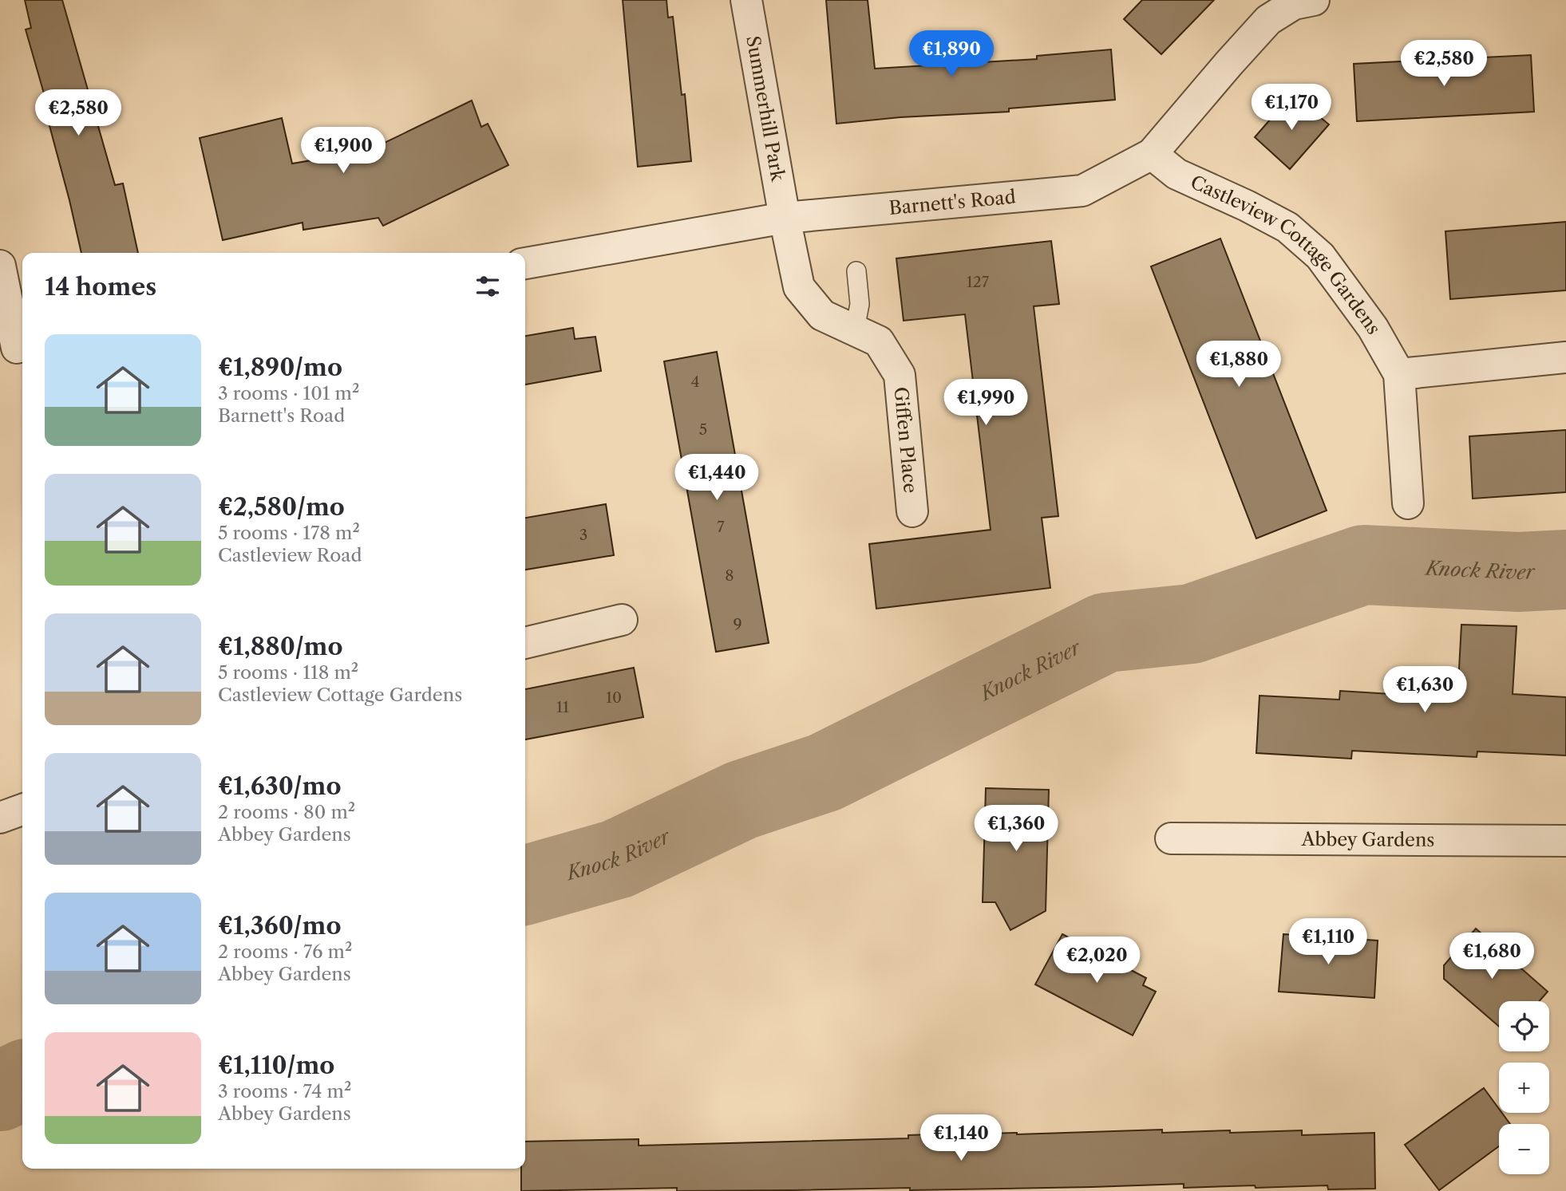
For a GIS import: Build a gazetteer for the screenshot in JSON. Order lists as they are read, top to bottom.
{
  "streets": {
    "street": [
      "Summerhill Park",
      "Barnett's Road",
      "Castleview Cottage Gardens",
      "Giffen Place",
      "Abbey Gardens"
    ]
  },
  "crossings": [
    ["Summerhill Park", "Barnett's Road"],
    ["Summerhill Park", "Giffen Place"],
    ["Barnett's Road", "Castleview Cottage Gardens"],
    ["Barnett's Road", "Giffen Place"]
  ],
  "water": ["Knock River"],
  "house_numbers": [
    "127",
    "4",
    "5",
    "7",
    "3",
    "8",
    "9",
    "10",
    "11"
  ],
  "page": {
    "price": [
      "€1,890",
      "€2,580",
      "€1,170",
      "€2,580",
      "€1,900",
      "€1,880",
      "€1,990",
      "€1,440",
      "€1,630",
      "€1,360",
      "€1,110",
      "€1,680",
      "€2,020",
      "€1,140"
    ],
    "heading": "14 homes",
    "list": [
      {
        "name": "€1,890/mo",
        "note": "3 rooms · 101 m² · Barnett's Road"
      },
      {
        "name": "€2,580/mo",
        "note": "5 rooms · 178 m² · Castleview Road"
      },
      {
        "name": "€1,880/mo",
        "note": "5 rooms · 118 m² · Castleview Cottage Gardens"
      },
      {
        "name": "€1,630/mo",
        "note": "2 rooms · 80 m² · Abbey Gardens"
      },
      {
        "name": "€1,360/mo",
        "note": "2 rooms · 76 m² · Abbey Gardens"
      },
      {
        "name": "€1,110/mo",
        "note": "3 rooms · 74 m² · Abbey Gardens"
      }
    ],
    "map_buttons": ["+", "−"]
  }
}
